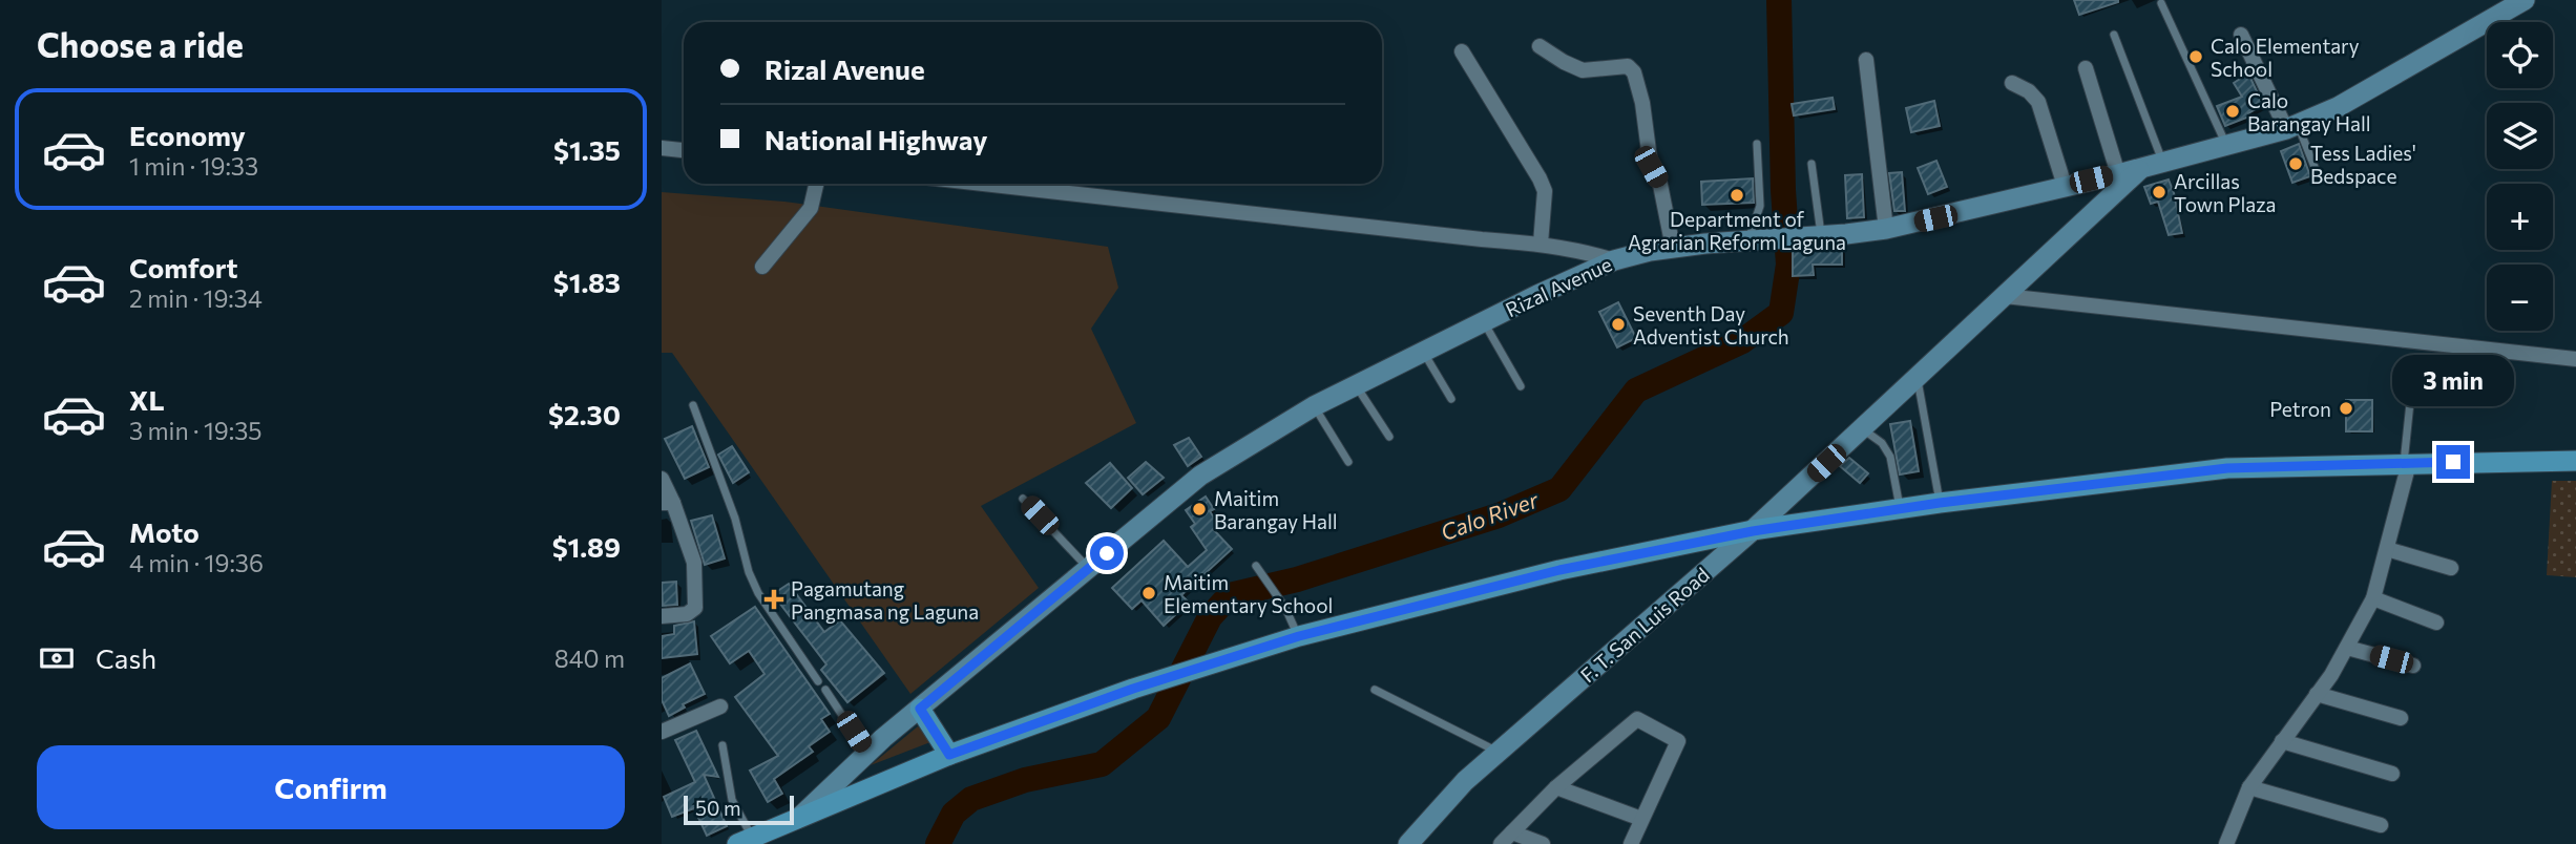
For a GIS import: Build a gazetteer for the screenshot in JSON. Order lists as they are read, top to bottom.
{
  "streets": {
    "main road": ["Rizal Avenue", "F. T. San Luis Road"]
  },
  "crossings": [
    ["Rizal Avenue", "F. T. San Luis Road"]
  ],
  "water": ["Calo River"],
  "places": {
    "other": [
      "Calo Elementary School",
      "Calo Barangay Hall",
      "Tess Ladies' Bedspace",
      "Arcillas Town Plaza",
      "Department of Agrarian Reform Laguna",
      "Seventh Day Adventist Church",
      "Petron",
      "Maitim Barangay Hall",
      "Maitim Elementary School"
    ],
    "health": ["Pagamutang Pangmasa ng Laguna"]
  },
  "scale_bar": "50 m",
  "page": {
    "heading": "Choose a ride",
    "map_buttons": ["+", "−"],
    "banner": ["Rizal Avenue", "National Highway"],
    "list": [
      {
        "name": "Economy",
        "note": "1 min · 19:33",
        "value": "$1.35"
      },
      {
        "name": "Comfort",
        "note": "2 min · 19:34",
        "value": "$1.83"
      },
      {
        "name": "XL",
        "note": "3 min · 19:35",
        "value": "$2.30"
      },
      {
        "name": "Moto",
        "note": "4 min · 19:36",
        "value": "$1.89"
      }
    ],
    "bubble": "3 min",
    "pay": ["Cash", "840 m"],
    "buttons": "Confirm",
    "scale": "50 m"
  }
}
